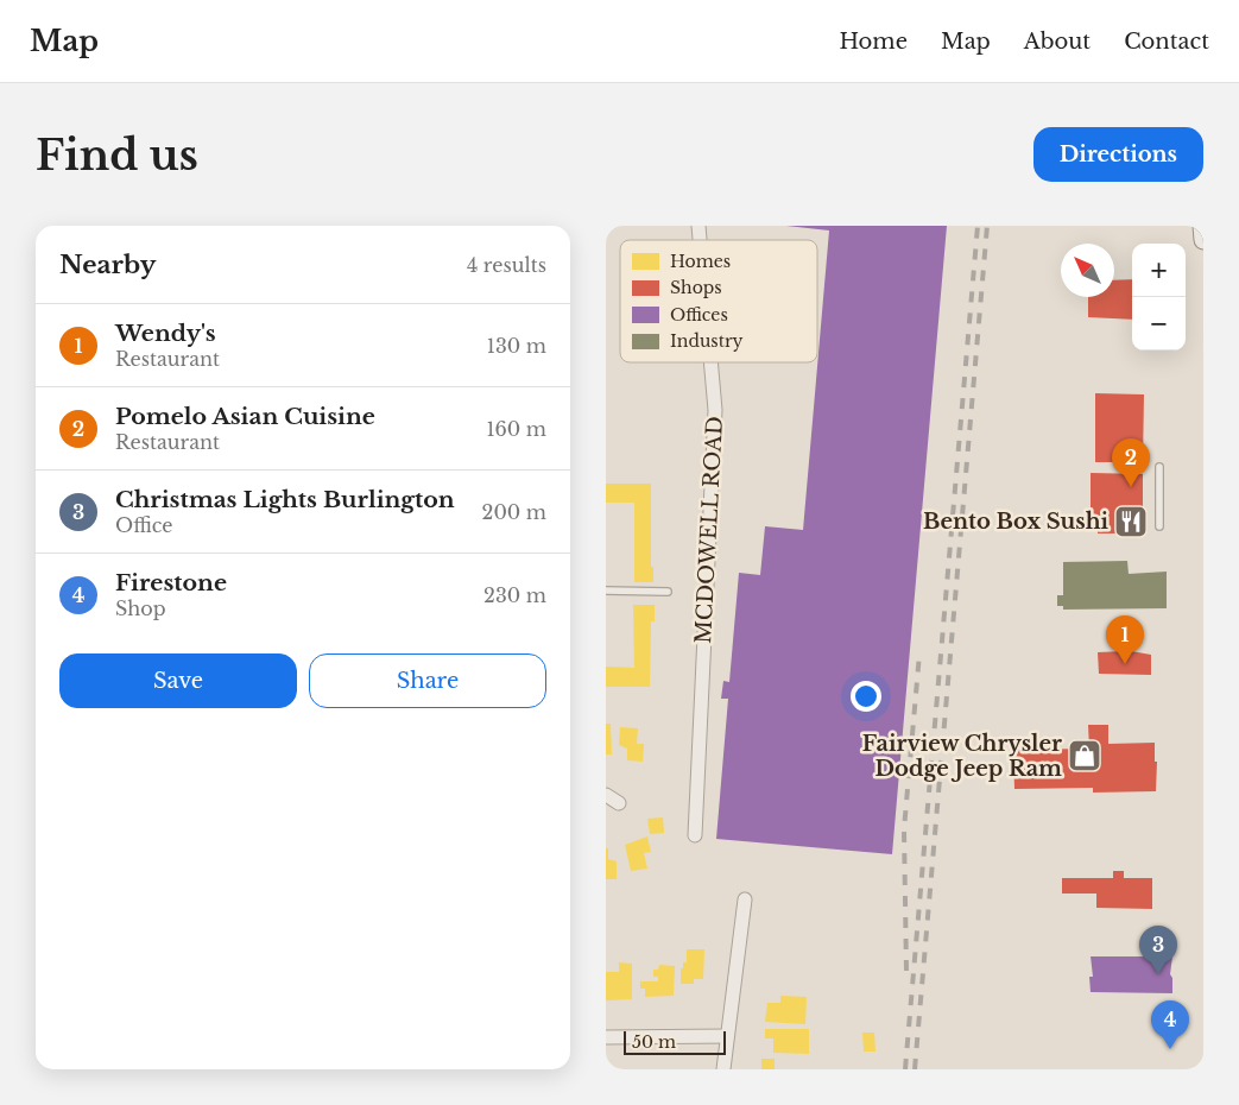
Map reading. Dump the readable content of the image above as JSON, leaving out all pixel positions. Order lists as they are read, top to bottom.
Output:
{
  "streets": {
    "street": ["MCDOWELL ROAD"]
  },
  "places": {
    "restaurant": ["Bento Box Sushi"],
    "shop": ["Fairview Chrysler Dodge Jeep Ram"]
  },
  "legend": [
    "Homes",
    "Shops",
    "Offices",
    "Industry"
  ],
  "scale_bar": "50 m",
  "north": "top left",
  "page": {
    "header": "Map",
    "nav": [
      "Home",
      "Map",
      "About",
      "Contact"
    ],
    "buttons": [
      "Directions",
      ["Save", "Share"]
    ],
    "title": "Find us",
    "heading": ["Nearby", "4 results"],
    "map_buttons": ["+", "−"],
    "list": [
      {
        "mark": "1",
        "name": "Wendy's",
        "note": "Restaurant",
        "value": "130 m"
      },
      {
        "mark": "2",
        "name": "Pomelo Asian Cuisine",
        "note": "Restaurant",
        "value": "160 m"
      },
      {
        "mark": "3",
        "name": "Christmas Lights Burlington",
        "note": "Office",
        "value": "200 m"
      },
      {
        "mark": "4",
        "name": "Firestone",
        "note": "Shop",
        "value": "230 m"
      }
    ],
    "pins": [
      "2",
      "1",
      "3",
      "4"
    ],
    "scale": "50 m"
  }
}
